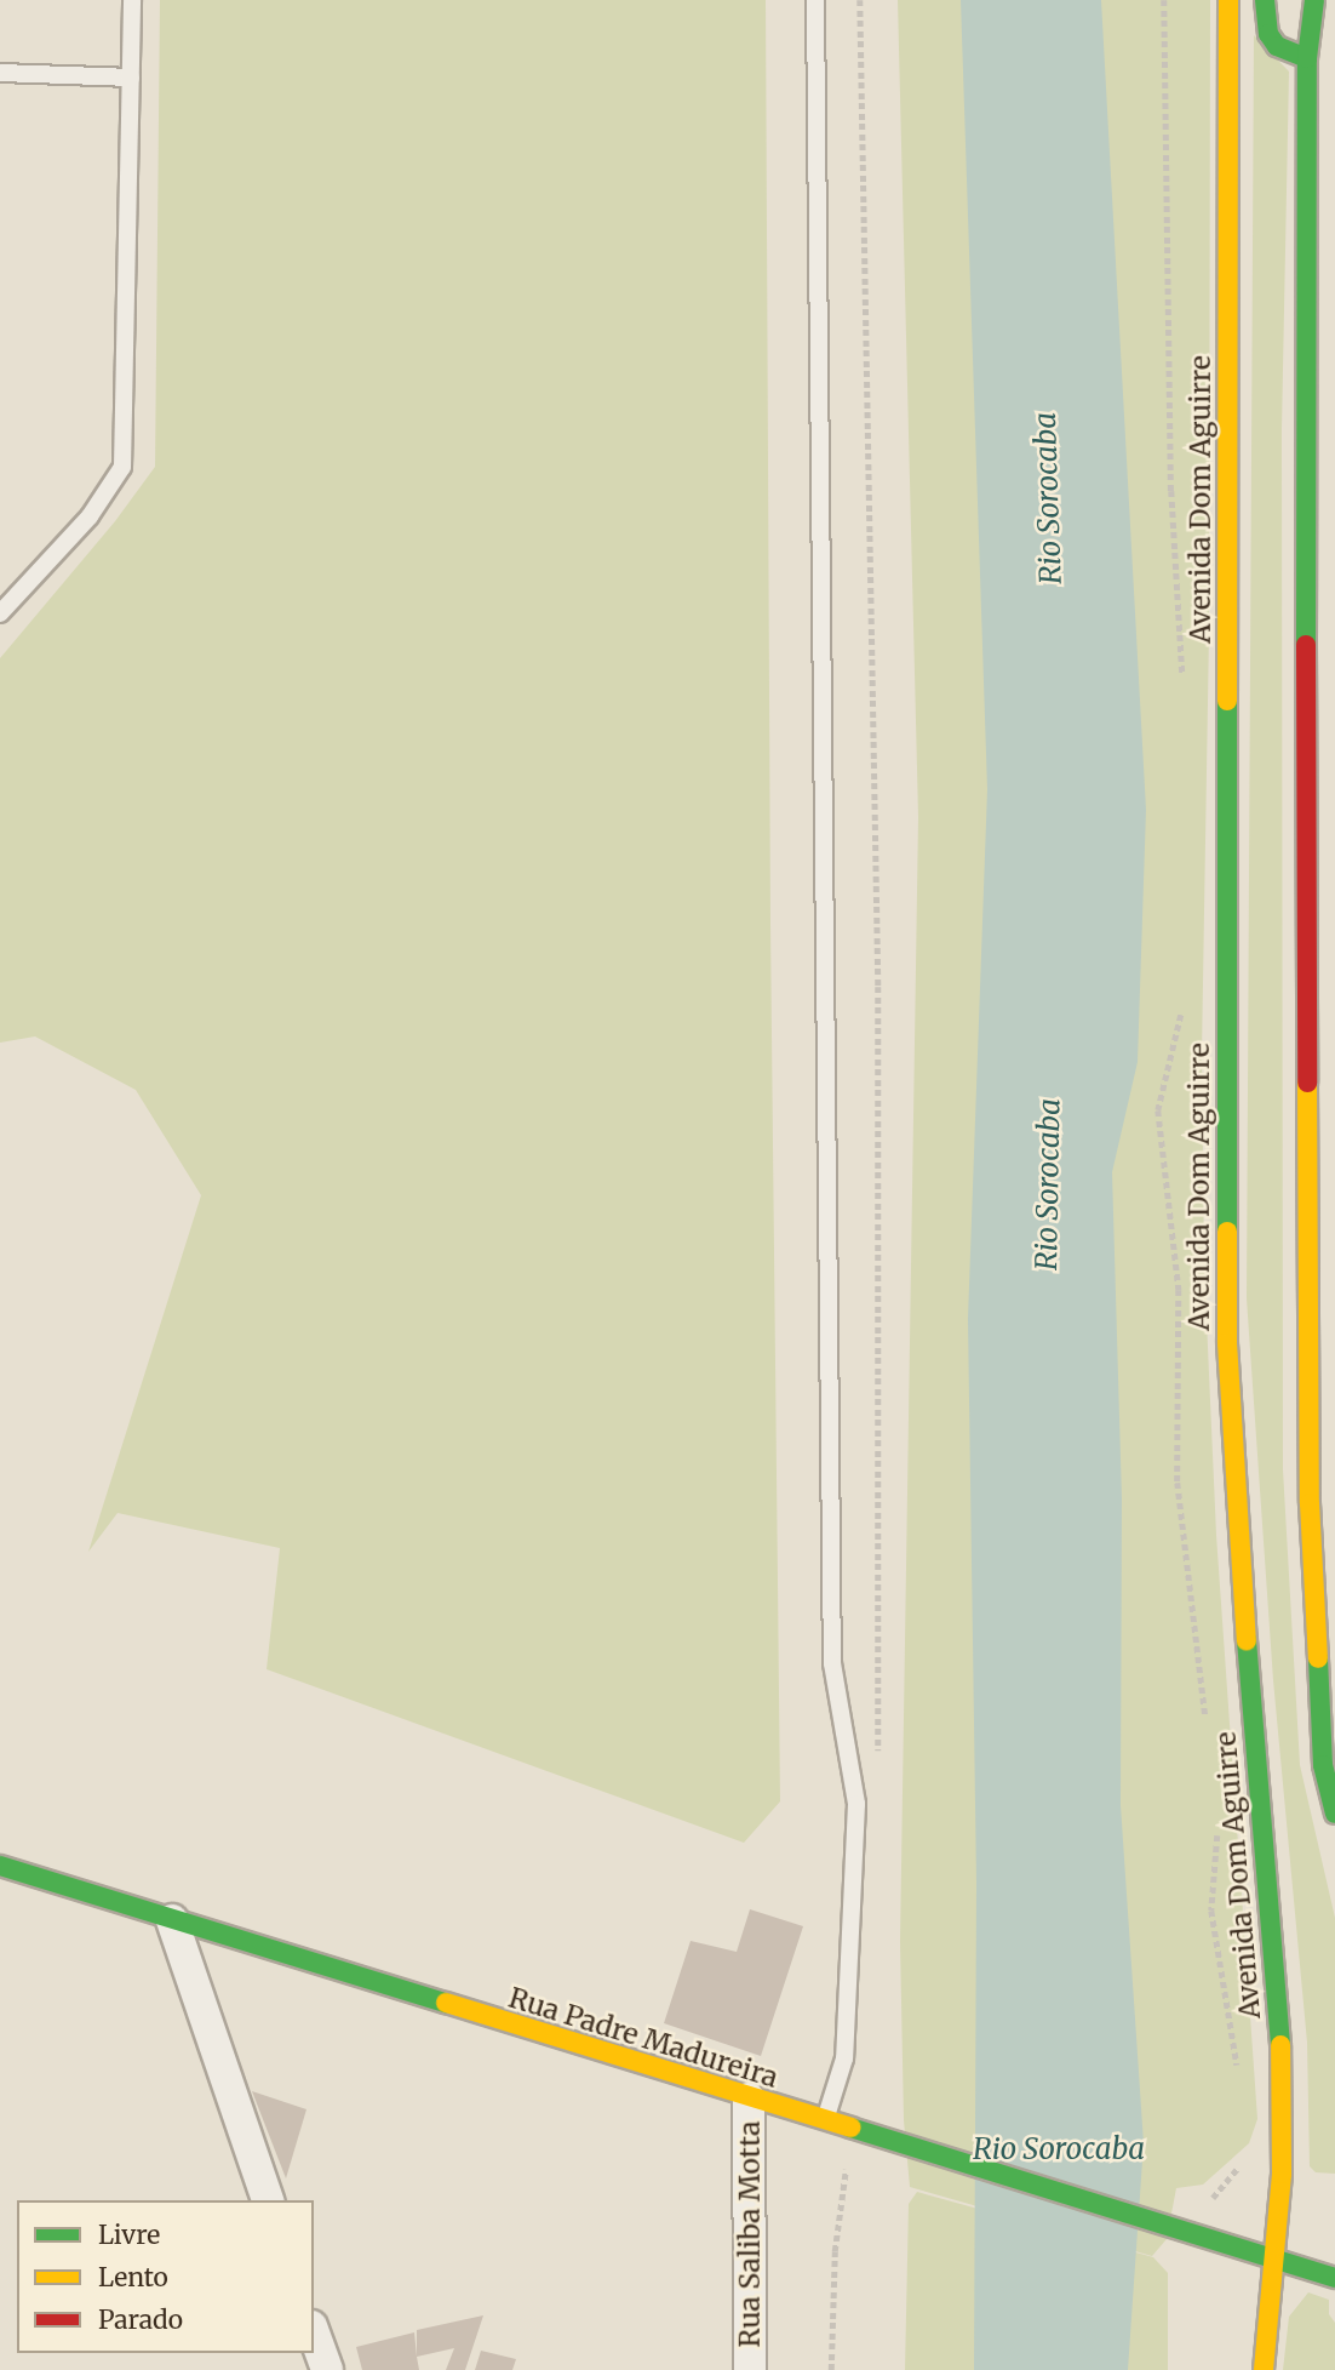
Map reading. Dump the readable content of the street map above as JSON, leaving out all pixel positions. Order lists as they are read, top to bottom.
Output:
{
  "streets": {
    "main road": ["Avenida Dom Aguirre", "Rua Padre Madureira"],
    "street": ["Rua Saliba Motta"]
  },
  "crossings": [
    ["Avenida Dom Aguirre", "Rua Padre Madureira"],
    ["Rua Padre Madureira", "Rua Saliba Motta"]
  ],
  "water": ["Rio Sorocaba"],
  "legend": ["Livre", "Lento", "Parado"]
}
